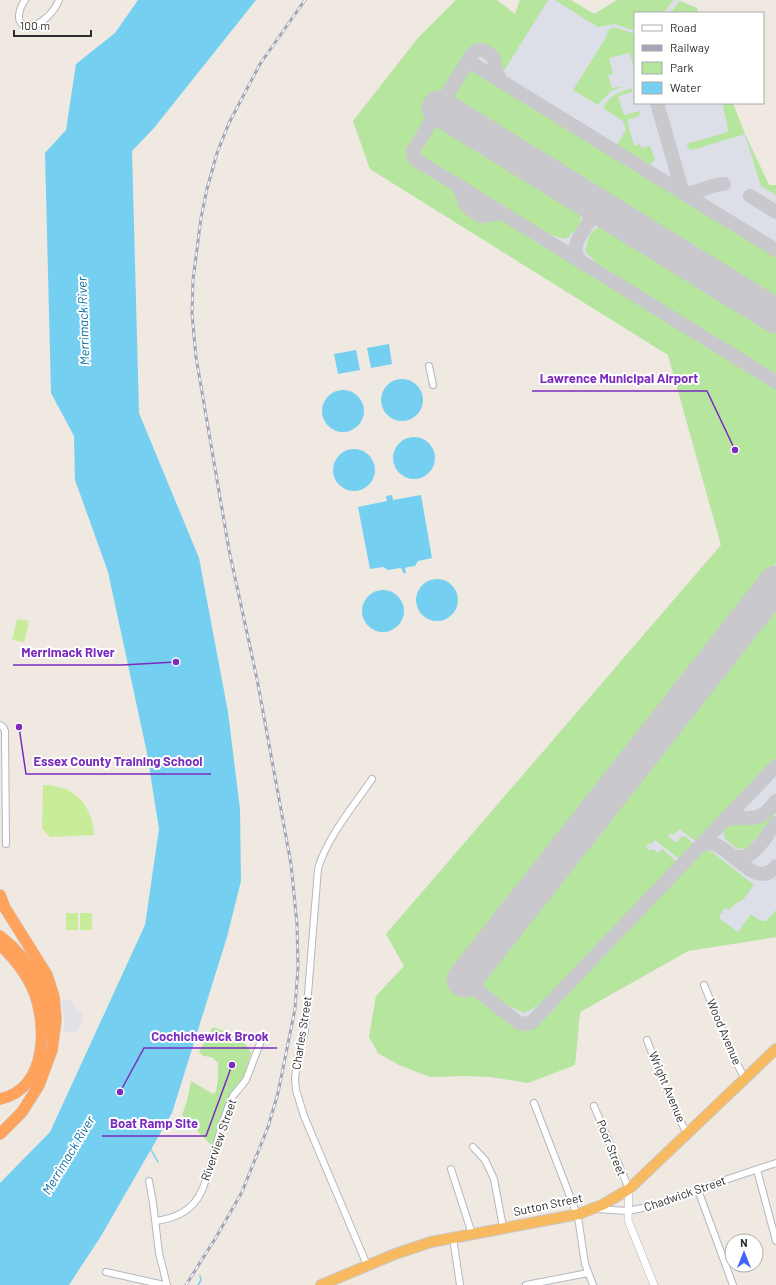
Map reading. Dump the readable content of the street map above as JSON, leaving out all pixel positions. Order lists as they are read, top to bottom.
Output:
{
  "streets": {
    "highway": ["Sutton Street"],
    "street": [
      "Wood Avenue",
      "Charles Street",
      "Wright Avenue",
      "Riverview Street",
      "Poor Street",
      "Chadwick Street"
    ]
  },
  "crossings": [
    ["Wood Avenue", "Sutton Street"],
    ["Charles Street", "Sutton Street"],
    ["Wright Avenue", "Sutton Street"],
    ["Poor Street", "Sutton Street"],
    ["Chadwick Street", "Sutton Street"]
  ],
  "water": ["Merrimack River"],
  "places": [
    "Lawrence Municipal Airport",
    "Merrimack River",
    "Essex County Training School",
    "Boat Ramp Site",
    "Cochichewick Brook"
  ],
  "legend": [
    "Road",
    "Railway",
    "Park",
    "Water"
  ],
  "scale_bar": "100 m",
  "north": "top"
}
